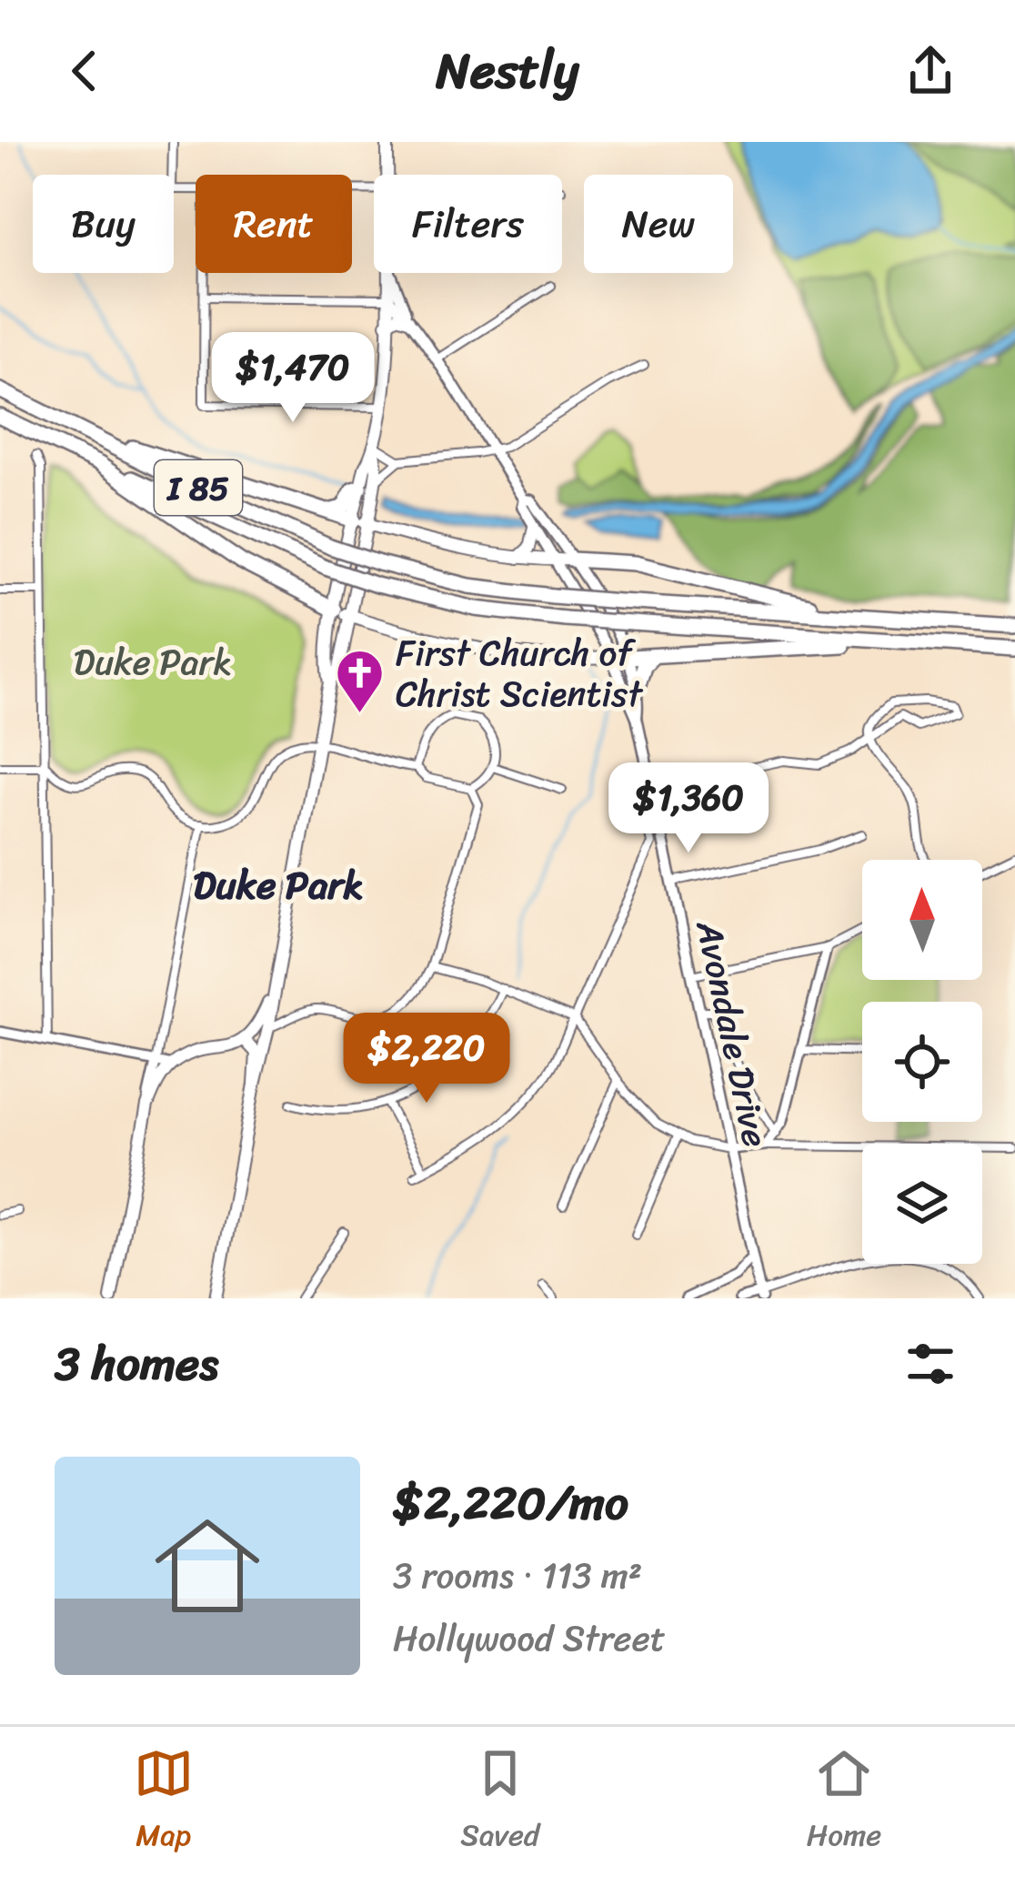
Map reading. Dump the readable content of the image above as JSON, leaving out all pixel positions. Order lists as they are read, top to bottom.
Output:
{
  "streets": {
    "highway": ["I 85"],
    "main road": ["Avondale Drive"]
  },
  "districts": ["Duke Park"],
  "parks": ["Duke Park"],
  "places": {
    "church": ["First Church of Christ Scientist"]
  },
  "north": "top",
  "page": {
    "header": "Nestly",
    "chip": [
      "Buy",
      "Rent",
      "Filters",
      "New"
    ],
    "price": ["$1,470", "$1,360", "$2,220"],
    "heading": "3 homes",
    "list": [
      {
        "name": "$2,220/mo",
        "note": "3 rooms · 113 m² · Hollywood Street"
      }
    ],
    "tabs": ["Map", "Saved", "Home"]
  }
}
